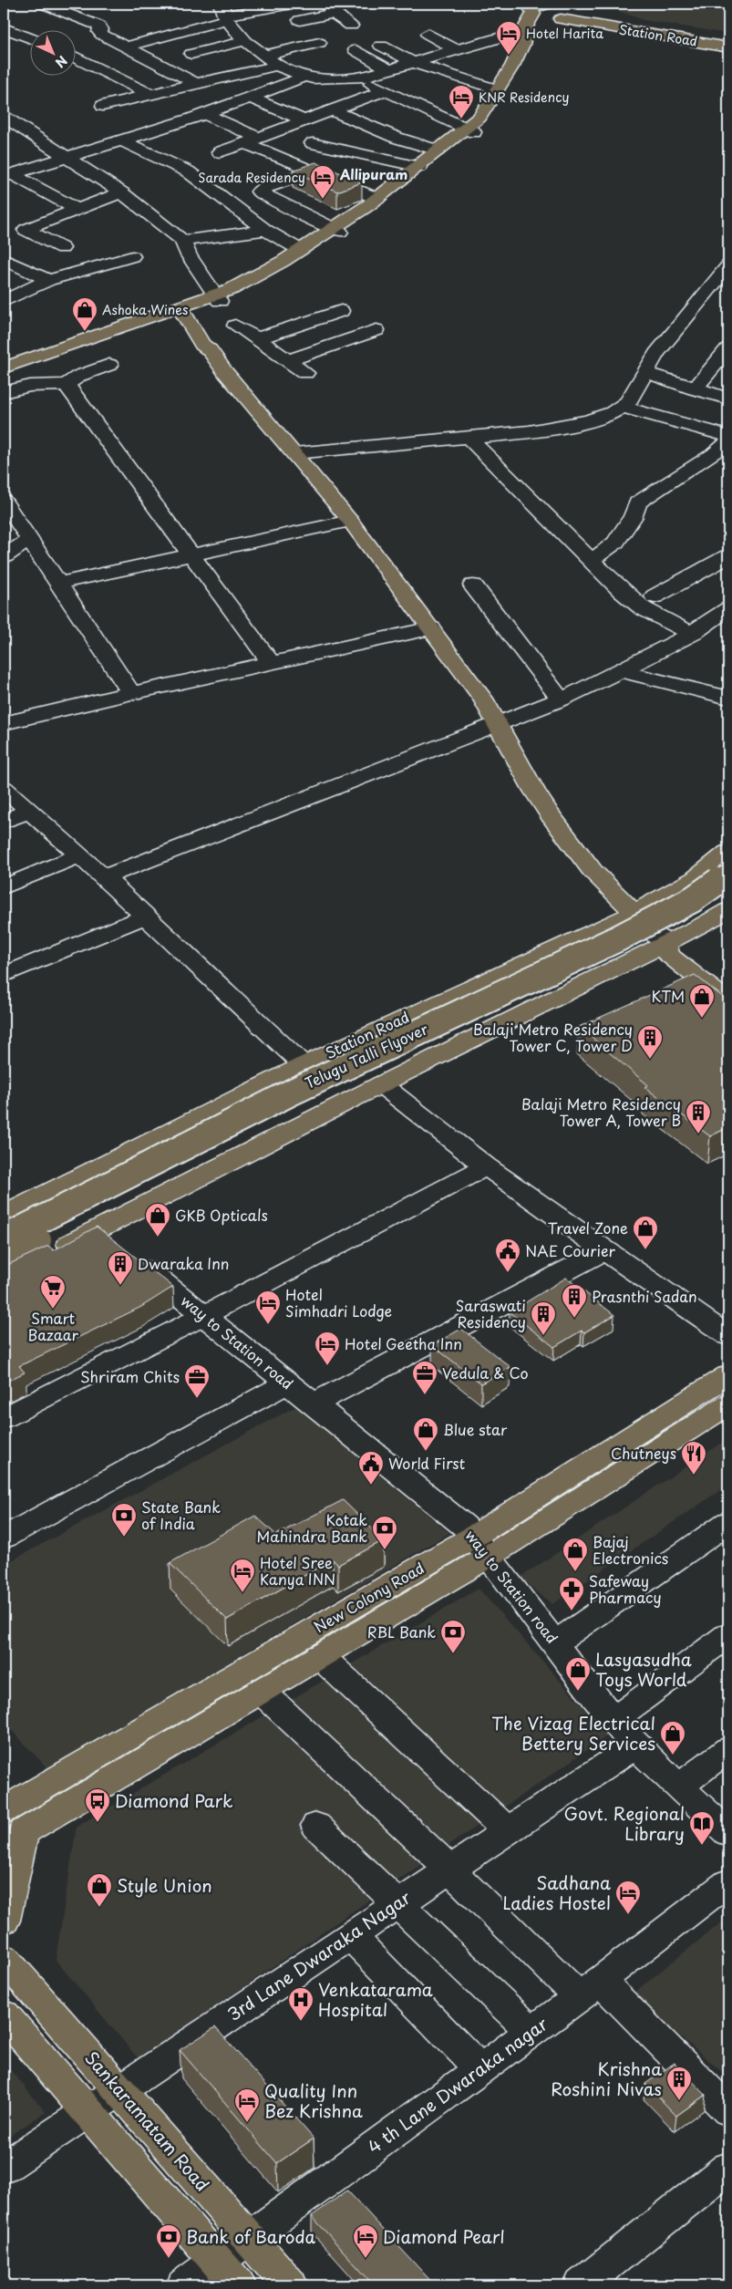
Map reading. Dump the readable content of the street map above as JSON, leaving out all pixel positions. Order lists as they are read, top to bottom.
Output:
{
  "streets": {
    "main road": [
      "Station Road",
      "Telugu Talli Flyover",
      "New Colony Road",
      "Sankaramatam Road"
    ],
    "street": ["way to Station road", "3rd Lane Dwaraka Nagar", "4 th Lane Dwaraka nagar"]
  },
  "crossings": [
    ["way to Station road", "New Colony Road"],
    ["way to Station road", "3rd Lane Dwaraka Nagar"],
    ["3rd Lane Dwaraka Nagar", "Sankaramatam Road"],
    ["4 th Lane Dwaraka nagar", "Sankaramatam Road"]
  ],
  "districts": ["Allipuram"],
  "places": {
    "hotel": [
      "Hotel Harita",
      "KNR Residency",
      "Sarada Residency",
      "Hotel Simhadri Lodge",
      "Hotel Geetha Inn",
      "Hotel Sree Kanya INN",
      "Sadhana Ladies Hostel",
      "Quality Inn Bez Krishna",
      "Diamond Pearl"
    ],
    "shop": [
      "Ashoka Wines",
      "KTM",
      "GKB Opticals",
      "Travel Zone",
      "Blue star",
      "Bajaj Electronics",
      "Lasyasudha Toys World",
      "The Vizag Electrical Bettery Services",
      "Style Union"
    ],
    "building": [
      "Balaji Metro Residency Tower C, Tower D",
      "Balaji Metro Residency Tower A, Tower B",
      "Dwaraka Inn",
      "Prasnthi Sadan",
      "Saraswati Residency",
      "Krishna Roshini Nivas"
    ],
    "public building": ["NAE Courier", "World First"],
    "supermarket": ["Smart Bazaar"],
    "office": ["Vedula & Co", "Shriram Chits"],
    "restaurant": ["Chutneys"],
    "bank": [
      "State Bank of India",
      "Kotak Mahindra Bank",
      "RBL Bank",
      "Bank of Baroda"
    ],
    "pharmacy": ["Safeway Pharmacy"],
    "bus stop": ["Diamond Park"],
    "library": ["Govt. Regional Library"],
    "hospital": ["Venkatarama Hospital"]
  },
  "north": "bottom right"
}
